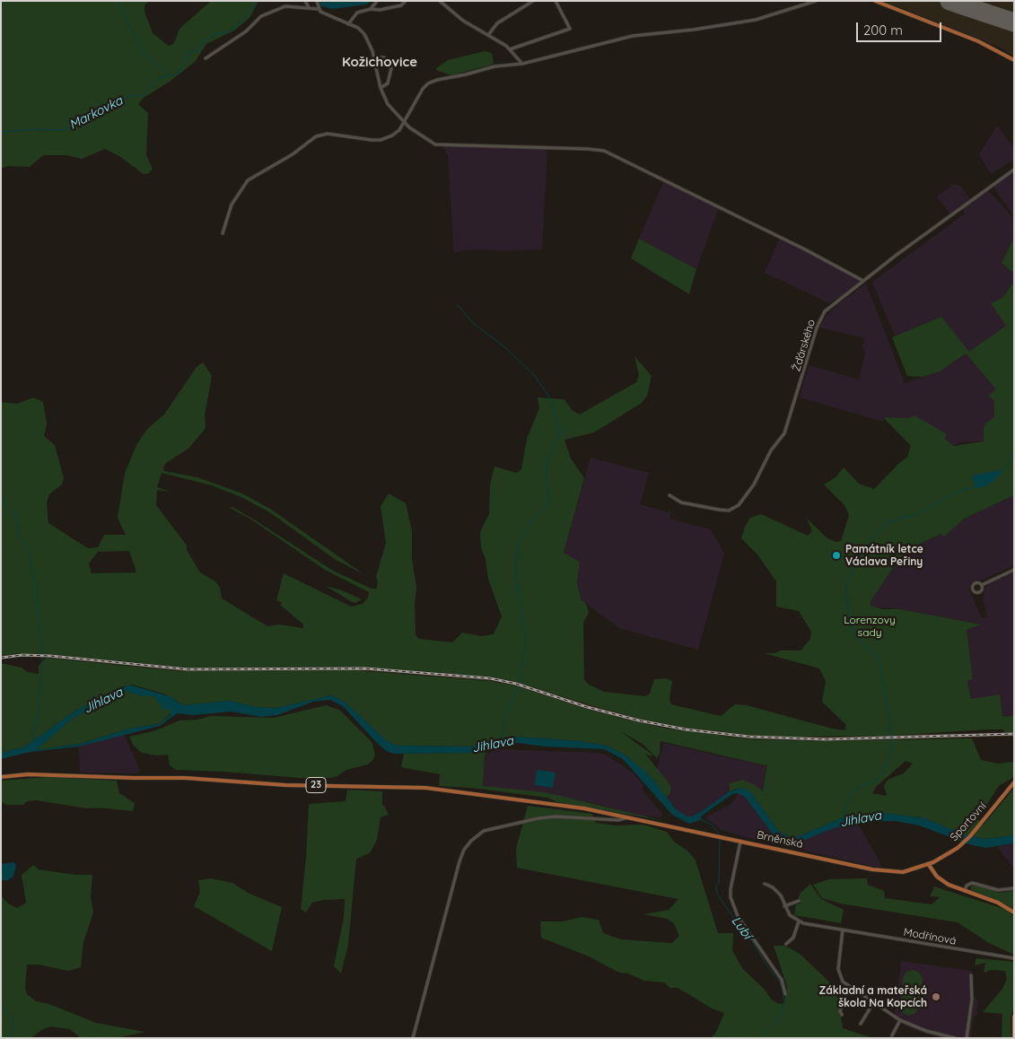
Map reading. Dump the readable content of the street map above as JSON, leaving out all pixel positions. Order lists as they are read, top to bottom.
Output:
{
  "streets": {
    "main road": ["23", "Sportovní", "Brněnská"],
    "street": ["Žďárského", "Modřínová"]
  },
  "crossings": [
    ["23", "Brněnská"],
    ["Sportovní", "Brněnská"]
  ],
  "districts": ["Kožichovice"],
  "water": ["Markovka", "Jihlava", "Lubí"],
  "parks": ["Lorenzovy sady"],
  "places": ["Památník letce Václava Peřiny", "Základní a mateřská škola Na Kopcích"],
  "scale_bar": "200 m"
}
